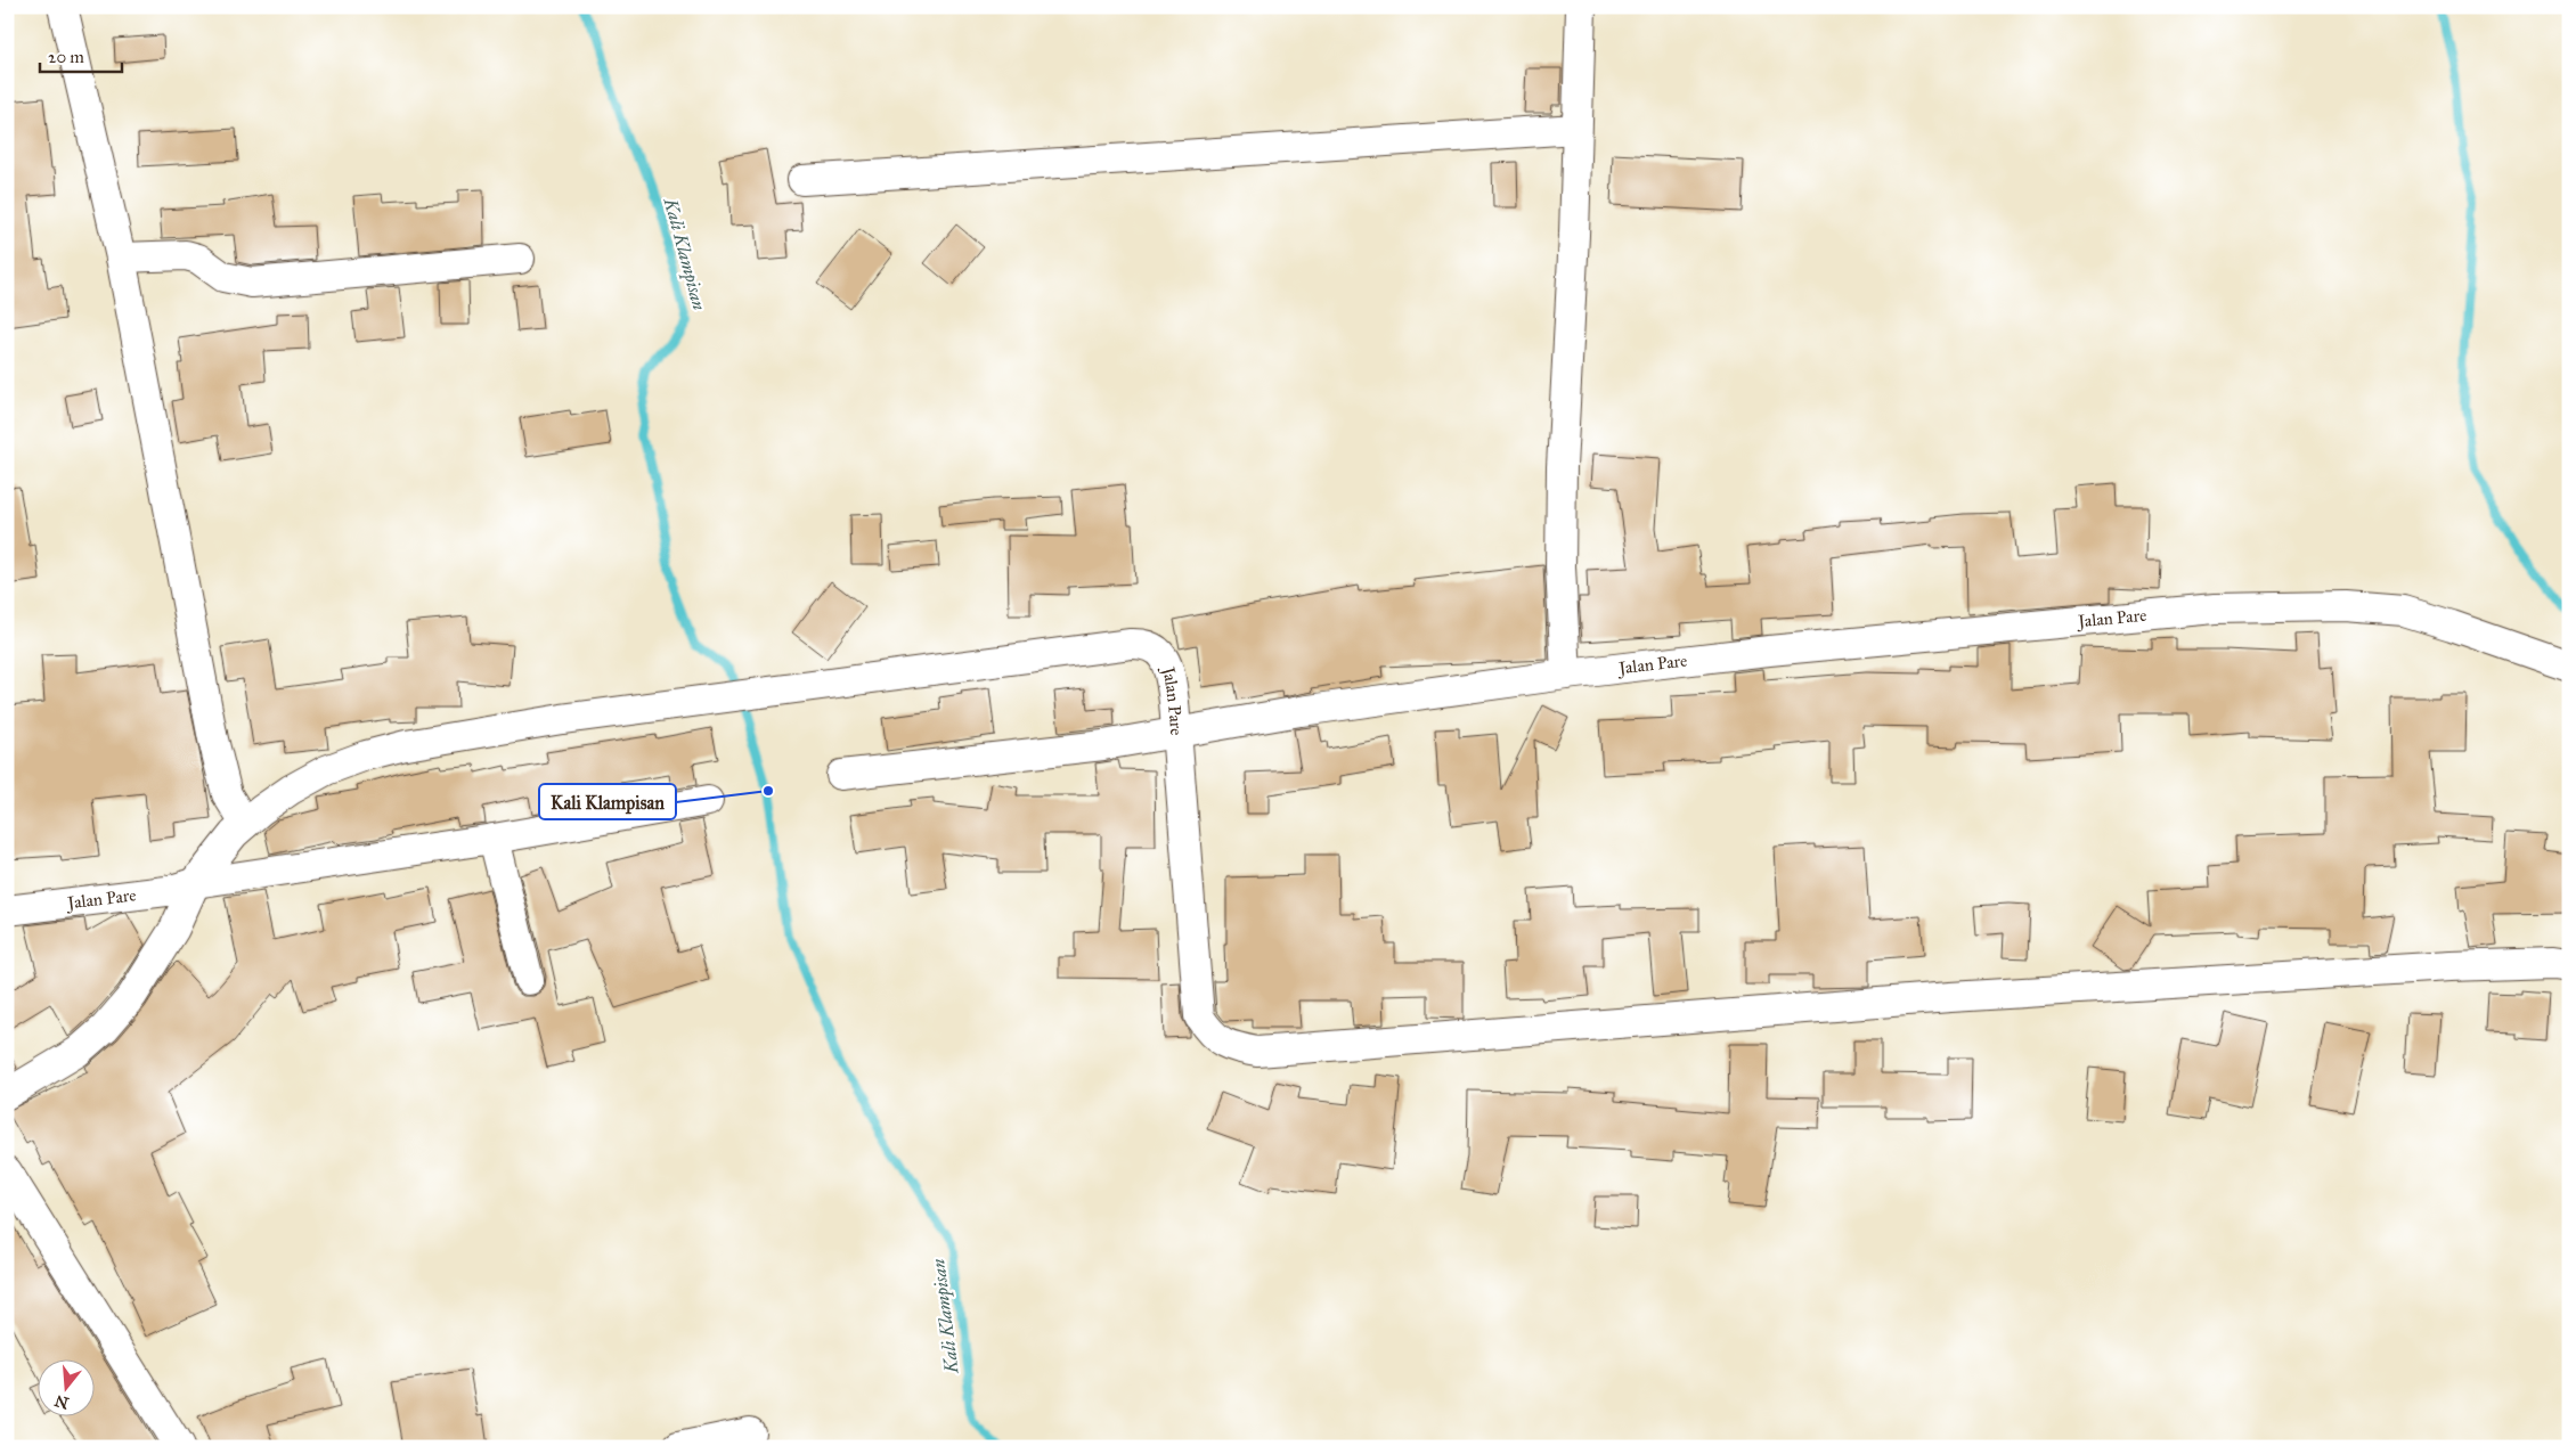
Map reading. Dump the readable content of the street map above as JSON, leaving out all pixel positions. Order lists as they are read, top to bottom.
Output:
{
  "streets": {
    "street": ["Jalan Pare"]
  },
  "water": ["Kali Klampisan"],
  "places": ["Kali Klampisan"],
  "scale_bar": "20 m",
  "north": "bottom"
}
